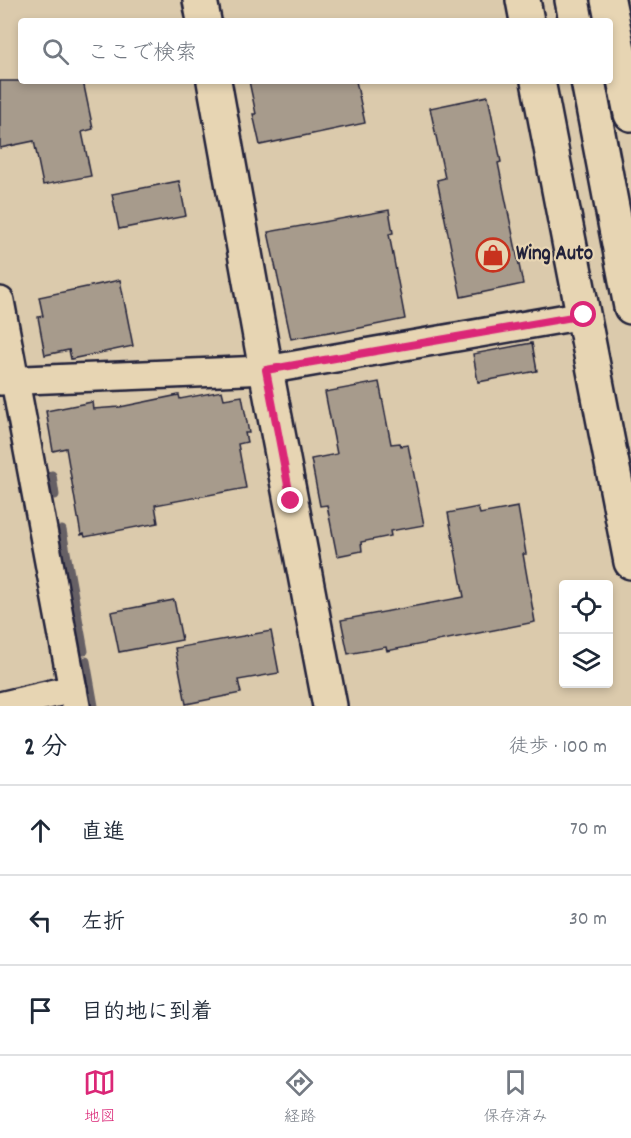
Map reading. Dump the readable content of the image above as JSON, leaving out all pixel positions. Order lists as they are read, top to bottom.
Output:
{
  "places": {
    "shop": ["Wing Auto"]
  },
  "page": {
    "search": "ここで検索",
    "heading": ["2 分", "徒歩 · 100 m"],
    "list": [
      ["直進", "70 m"],
      ["左折", "30 m"],
      "目的地に到着"
    ],
    "nav": ["地図", "経路", "保存済み"]
  }
}
